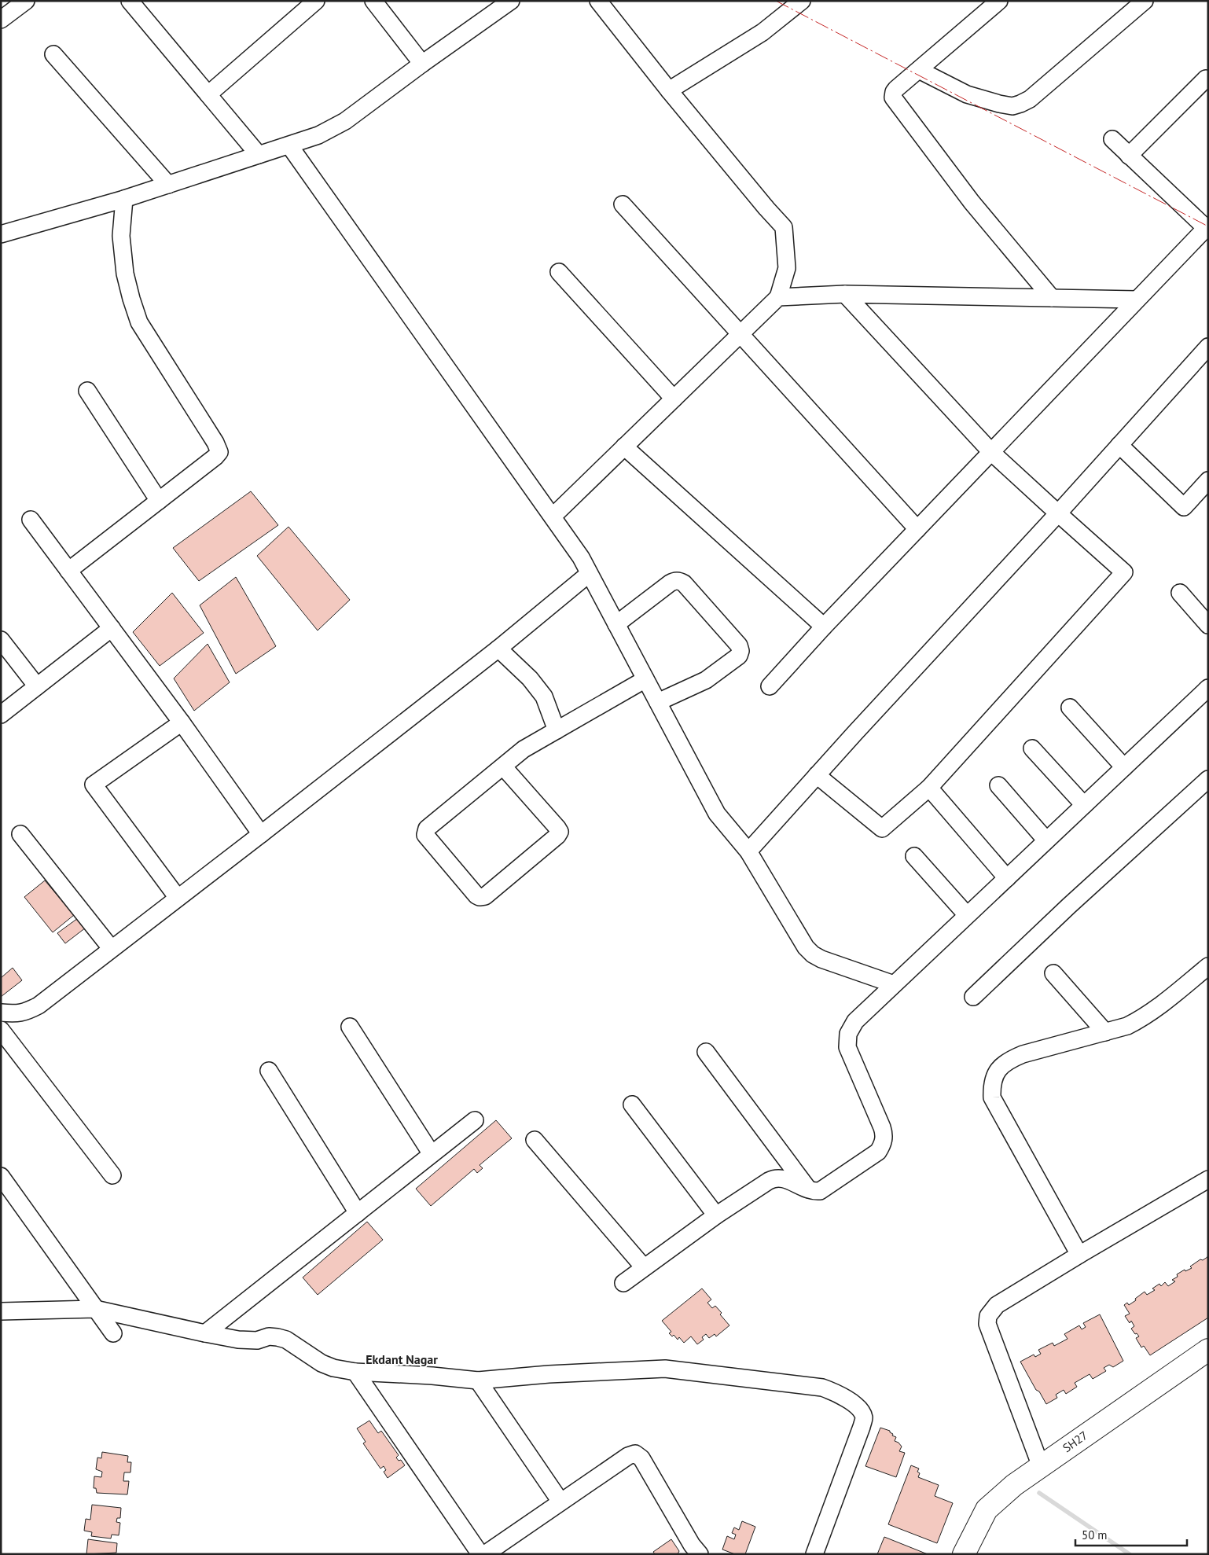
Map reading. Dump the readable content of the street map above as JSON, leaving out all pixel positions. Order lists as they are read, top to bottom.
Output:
{
  "streets": {
    "main road": ["SH27"]
  },
  "districts": ["Ekdant Nagar"],
  "scale_bar": "50 m"
}
